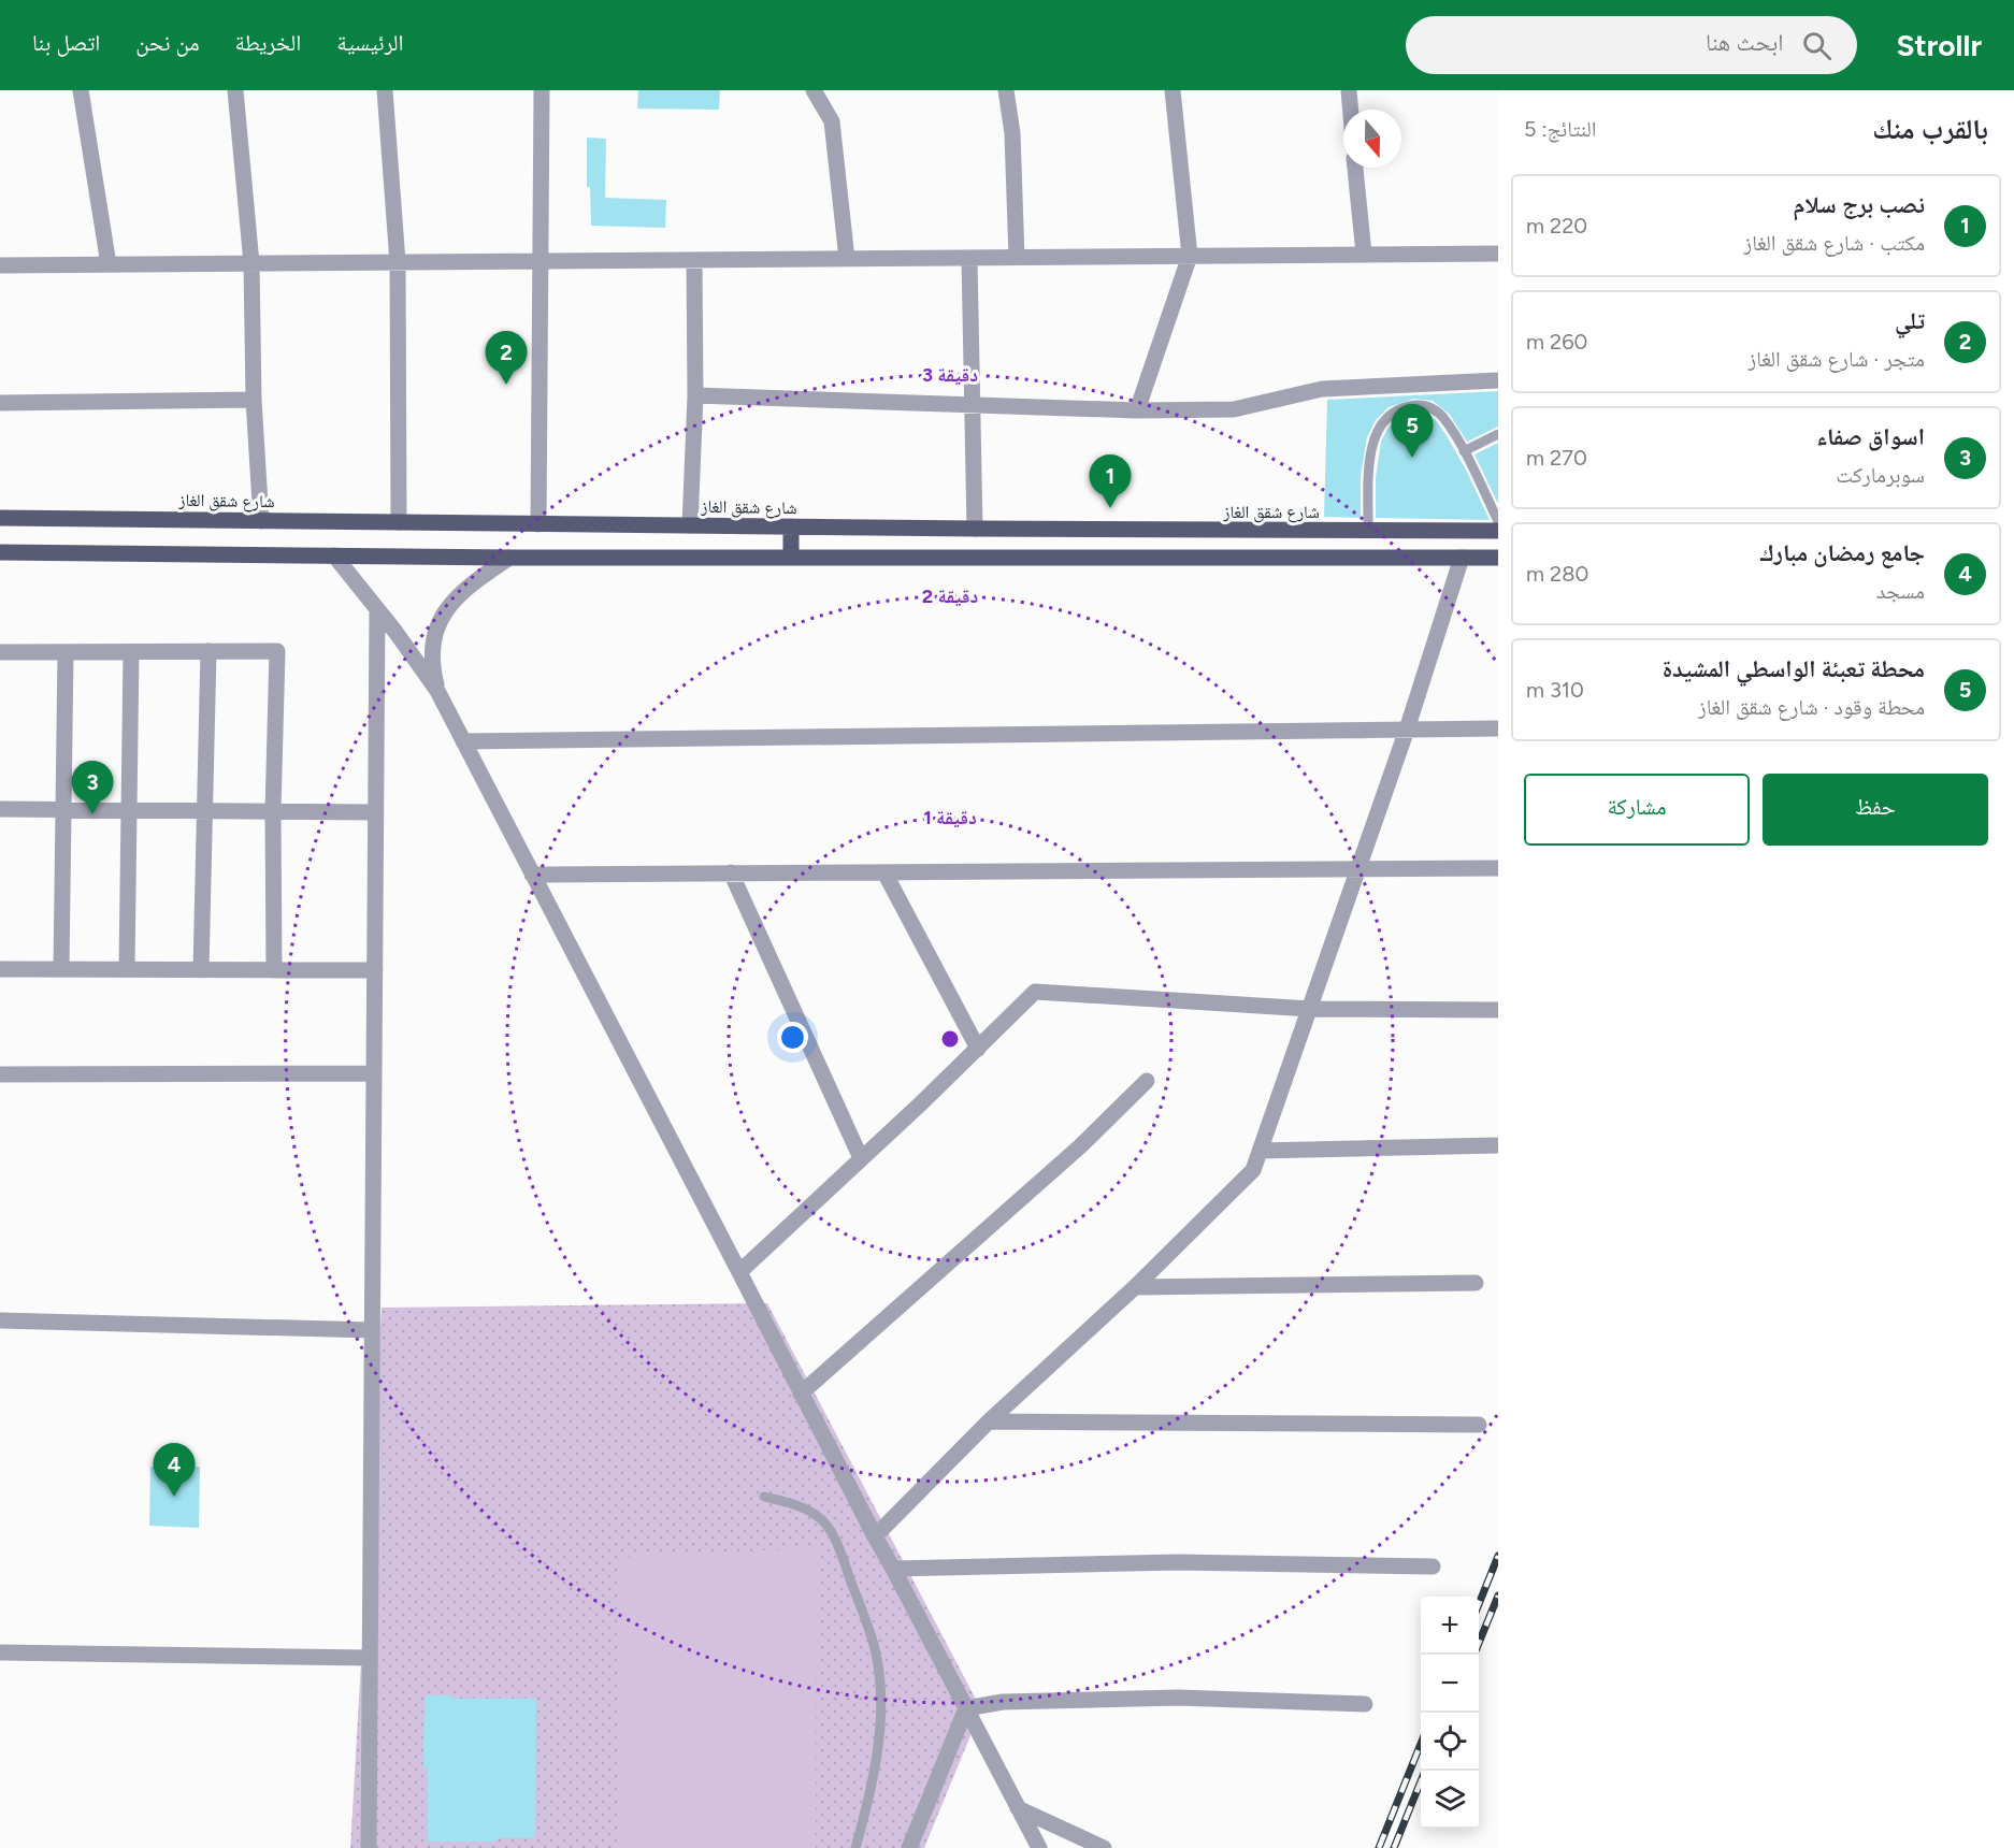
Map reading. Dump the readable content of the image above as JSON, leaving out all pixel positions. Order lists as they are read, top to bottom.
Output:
{
  "streets": {
    "main road": ["شارع شقق الغاز"]
  },
  "north": "bottom",
  "page": {
    "header": "Strollr",
    "search": "ابحث هنا",
    "nav": [
      "الرئيسية",
      "الخريطة",
      "من نحن",
      "اتصل بنا"
    ],
    "heading": ["بالقرب منك", "النتائج: 5"],
    "list": [
      {
        "mark": "1",
        "name": "نصب برج سلام",
        "note": "مكتب · شارع شقق الغاز",
        "value": "220 m"
      },
      {
        "mark": "2",
        "name": "تلي",
        "note": "متجر · شارع شقق الغاز",
        "value": "260 m"
      },
      {
        "mark": "3",
        "name": "اسواق صفاء",
        "note": "سوبرماركت",
        "value": "270 m"
      },
      {
        "mark": "4",
        "name": "جامع رمضان مبارك",
        "note": "مسجد",
        "value": "280 m"
      },
      {
        "mark": "5",
        "name": "محطة تعبئة الواسطي المشيدة",
        "note": "محطة وقود · شارع شقق الغاز",
        "value": "310 m"
      }
    ],
    "pins": [
      "2",
      "5",
      "1",
      "3",
      "4"
    ],
    "buttons": ["حفظ", "مشاركة"],
    "map_buttons": ["+", "−"]
  },
  "rings": ["3 دقيقة", "2 دقيقة", "1 دقيقة"]
}
